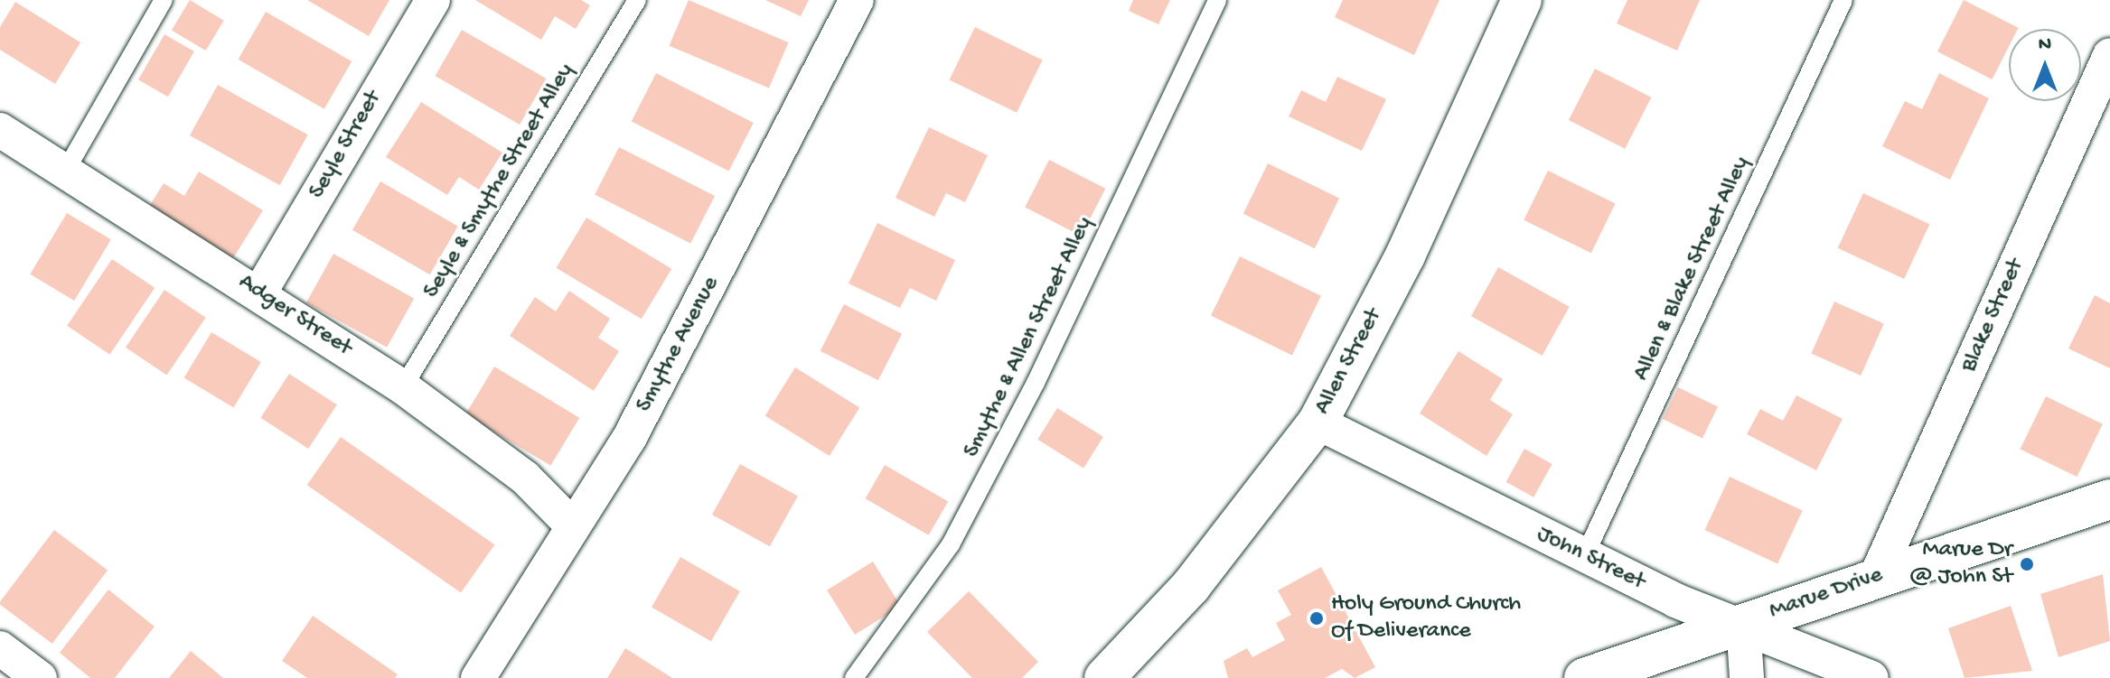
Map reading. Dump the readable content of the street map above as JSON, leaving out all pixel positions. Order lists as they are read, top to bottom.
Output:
{
  "streets": {
    "street": [
      "Seyle Street",
      "Adger Street",
      "Blake Street",
      "Smythe Avenue",
      "Allen Street",
      "John Street",
      "Marue Drive"
    ],
    "lane": ["Seyle & Smythe Street Alley", "Allen & Blake Street Alley", "Smythe & Allen Street Alley"]
  },
  "crossings": [
    ["Seyle Street", "Adger Street"],
    ["Seyle & Smythe Street Alley", "Adger Street"],
    ["Allen & Blake Street Alley", "John Street"],
    ["Adger Street", "Smythe Avenue"],
    ["Blake Street", "Marue Drive"],
    ["Allen Street", "John Street"],
    ["John Street", "Marue Drive"]
  ],
  "places": ["Marue Dr @ John St", "Holy Ground Church Of Deliverance"],
  "north": "top"
}
